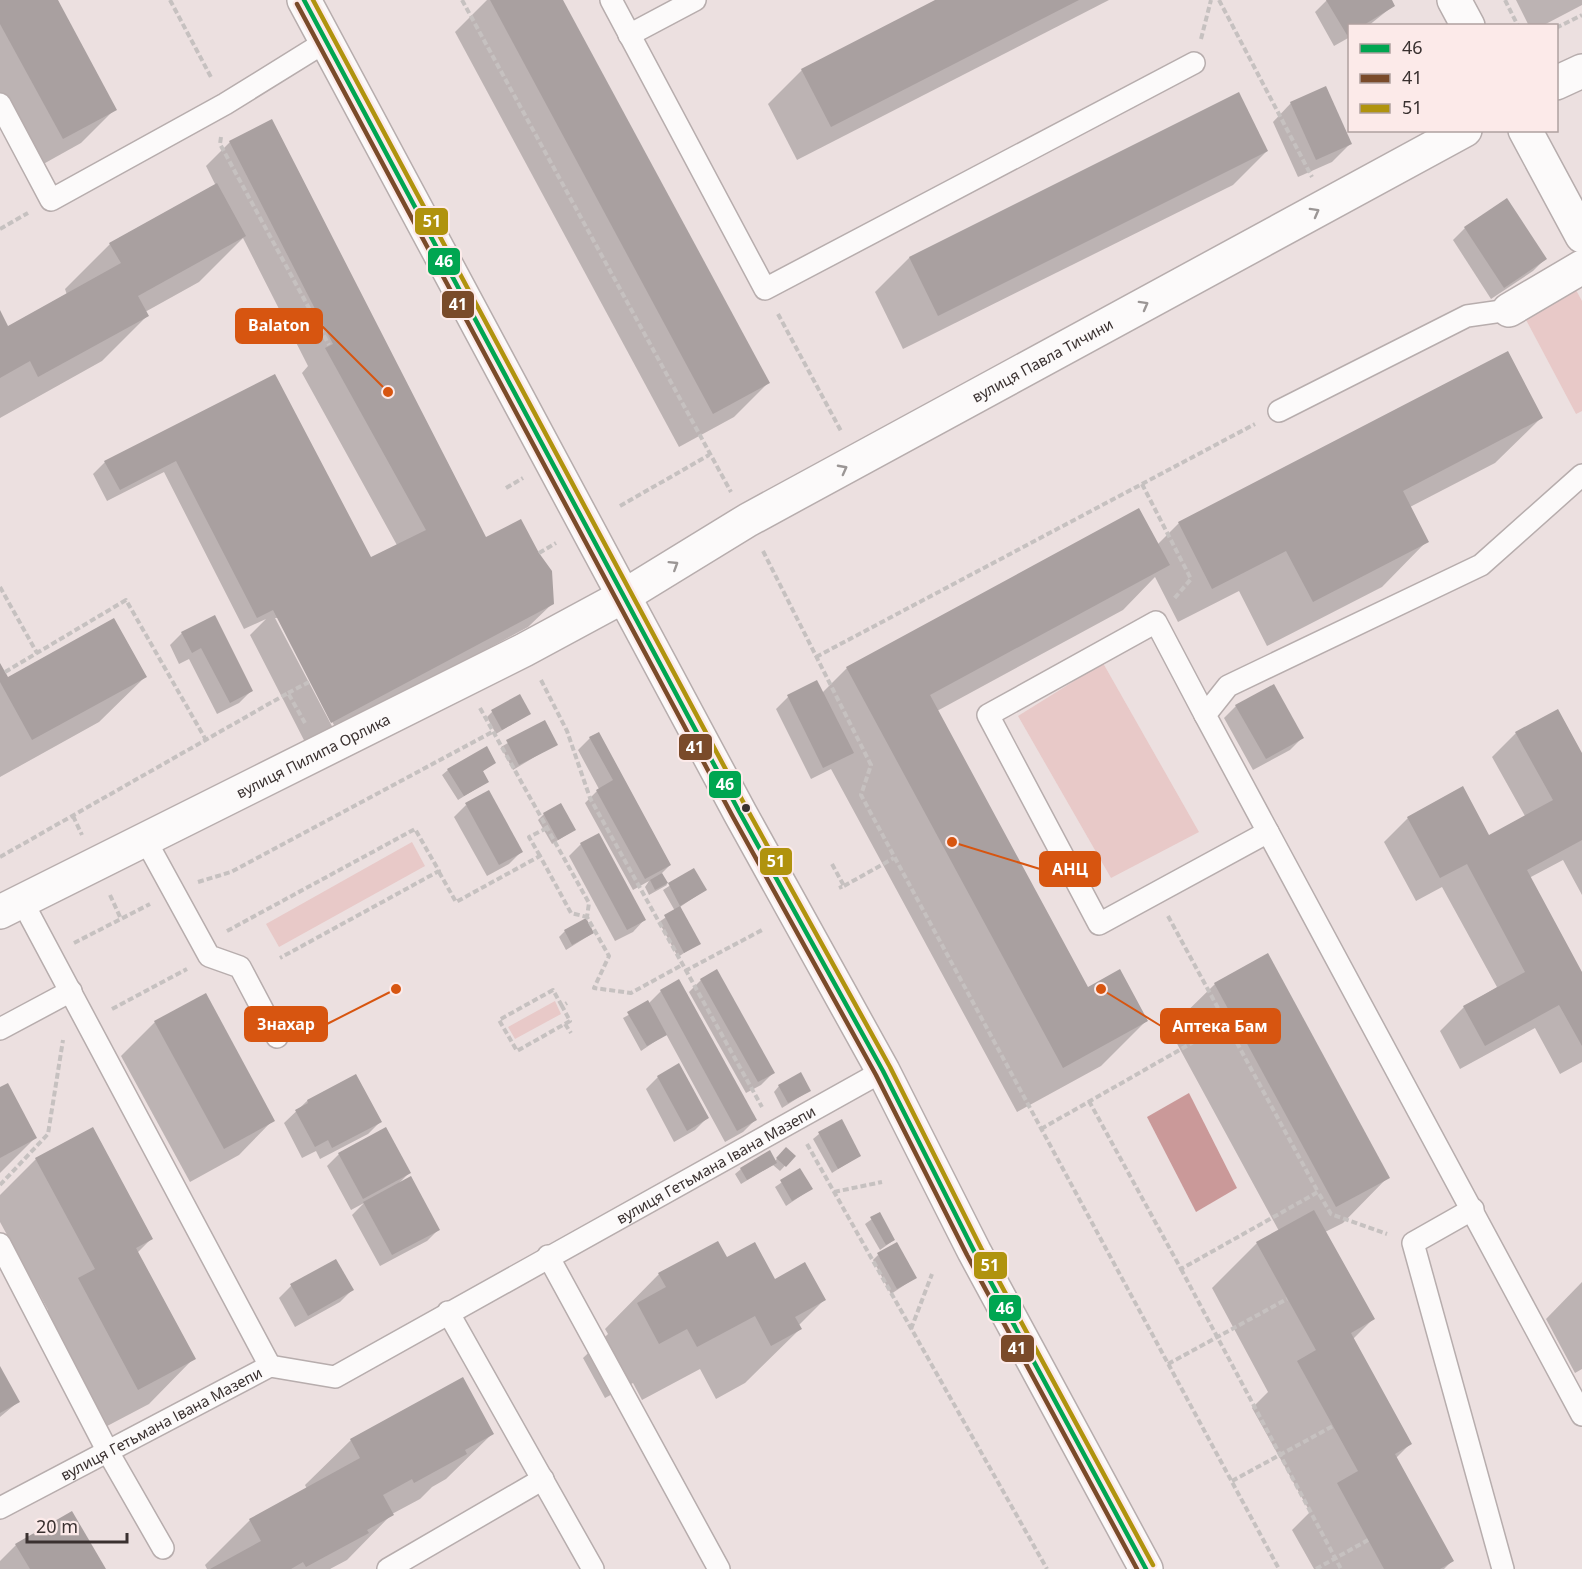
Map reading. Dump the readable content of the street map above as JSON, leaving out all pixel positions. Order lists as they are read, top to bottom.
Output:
{
  "streets": {
    "street": ["вулиця Павла Тичини", "вулиця Пилипа Орлика"],
    "lane": ["вулиця Гетьмана Івана Мазепи"]
  },
  "crossings": [
    ["вулиця Павла Тичини", "вулиця Пилипа Орлика"]
  ],
  "one_way": ["вулиця Павла Тичини"],
  "places": [
    "Balaton",
    "АНЦ",
    "Знахар",
    "Аптека Бам"
  ],
  "lines": ["transit line 46", "transit line 51", "transit line 41"],
  "legend": ["46", "41", "51"],
  "scale_bar": "20 m"
}
